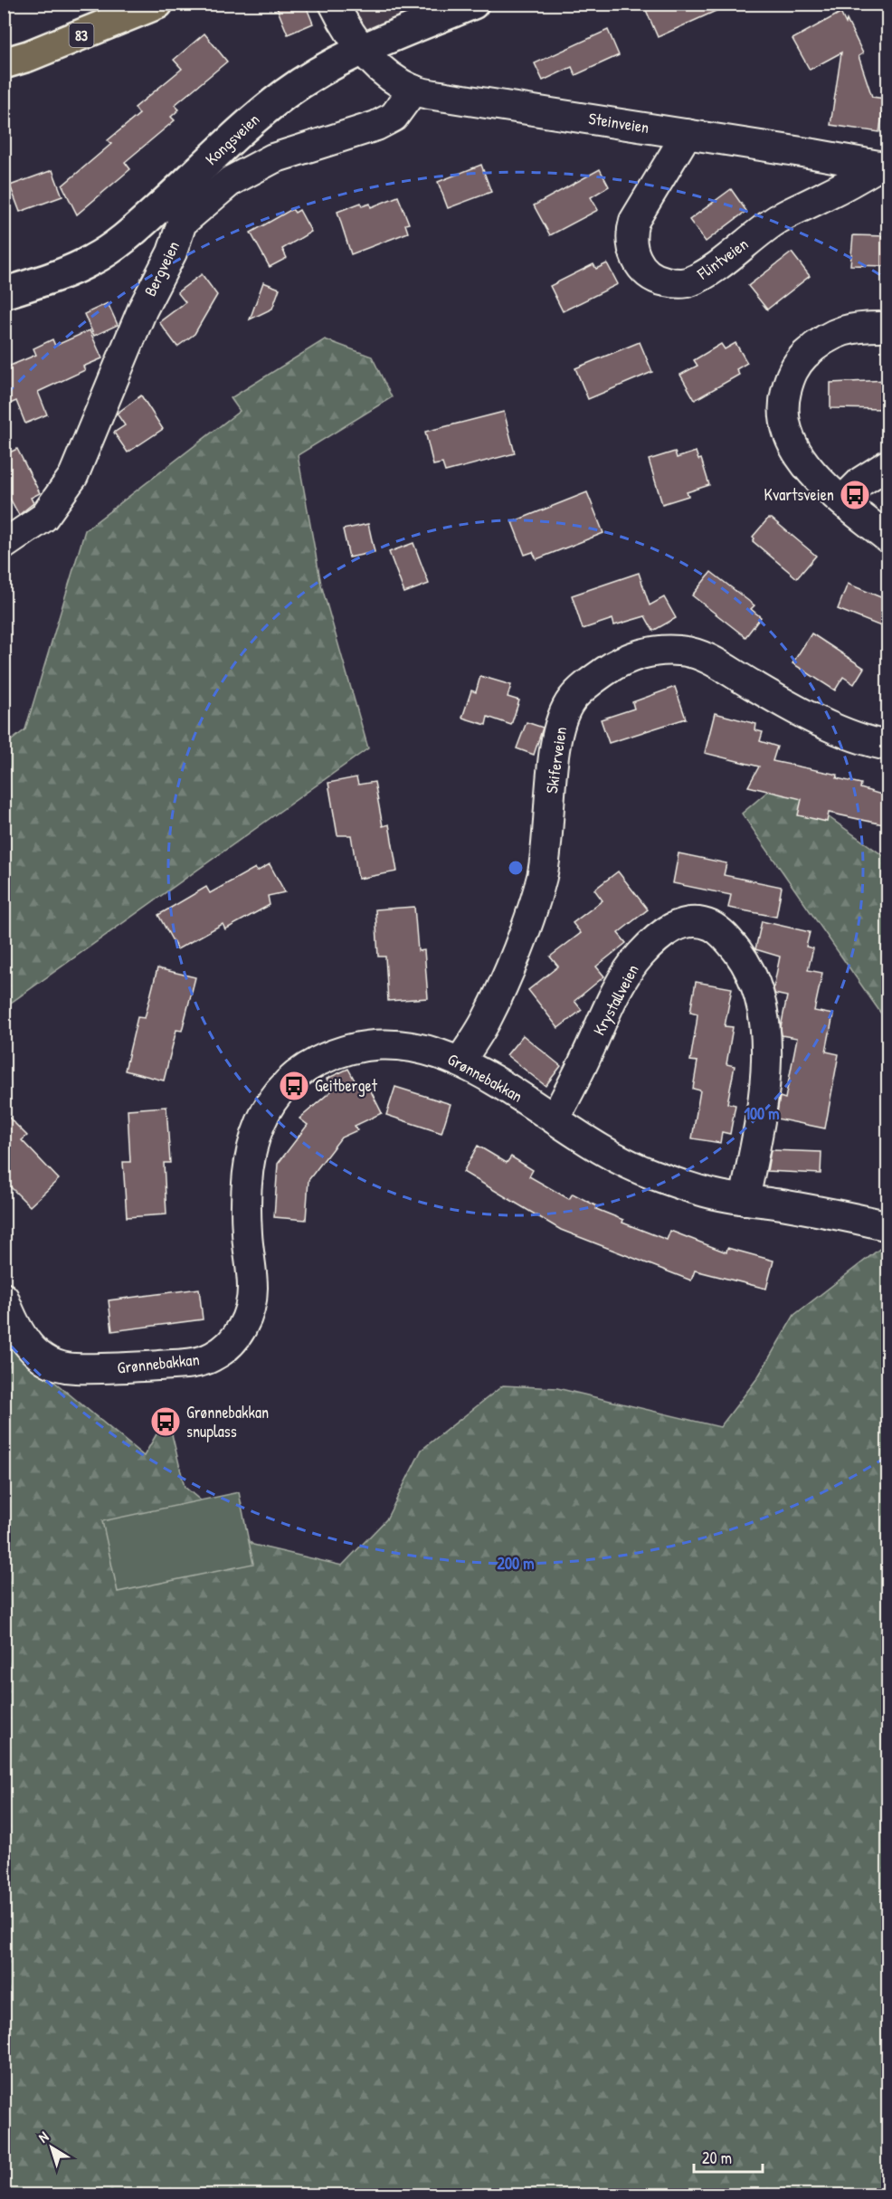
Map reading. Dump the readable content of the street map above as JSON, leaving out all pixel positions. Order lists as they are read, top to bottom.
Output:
{
  "streets": {
    "highway": ["83"],
    "main road": ["Kongsveien"],
    "street": [
      "Steinveien",
      "Flintveien",
      "Bergveien",
      "Skiferveien",
      "Krystallveien",
      "Grønnebakkan"
    ]
  },
  "crossings": [
    ["Steinveien", "Kongsveien"],
    ["Steinveien", "Flintveien"],
    ["Steinveien", "Bergveien"],
    ["Skiferveien", "Grønnebakkan"],
    ["Krystallveien", "Grønnebakkan"]
  ],
  "places": {
    "bus stop": ["Kvartsveien", "Geitberget", "Grønnebakkan snuplass"]
  },
  "scale_bar": "20 m",
  "north": "top left",
  "rings": ["100 m", "200 m"]
}
